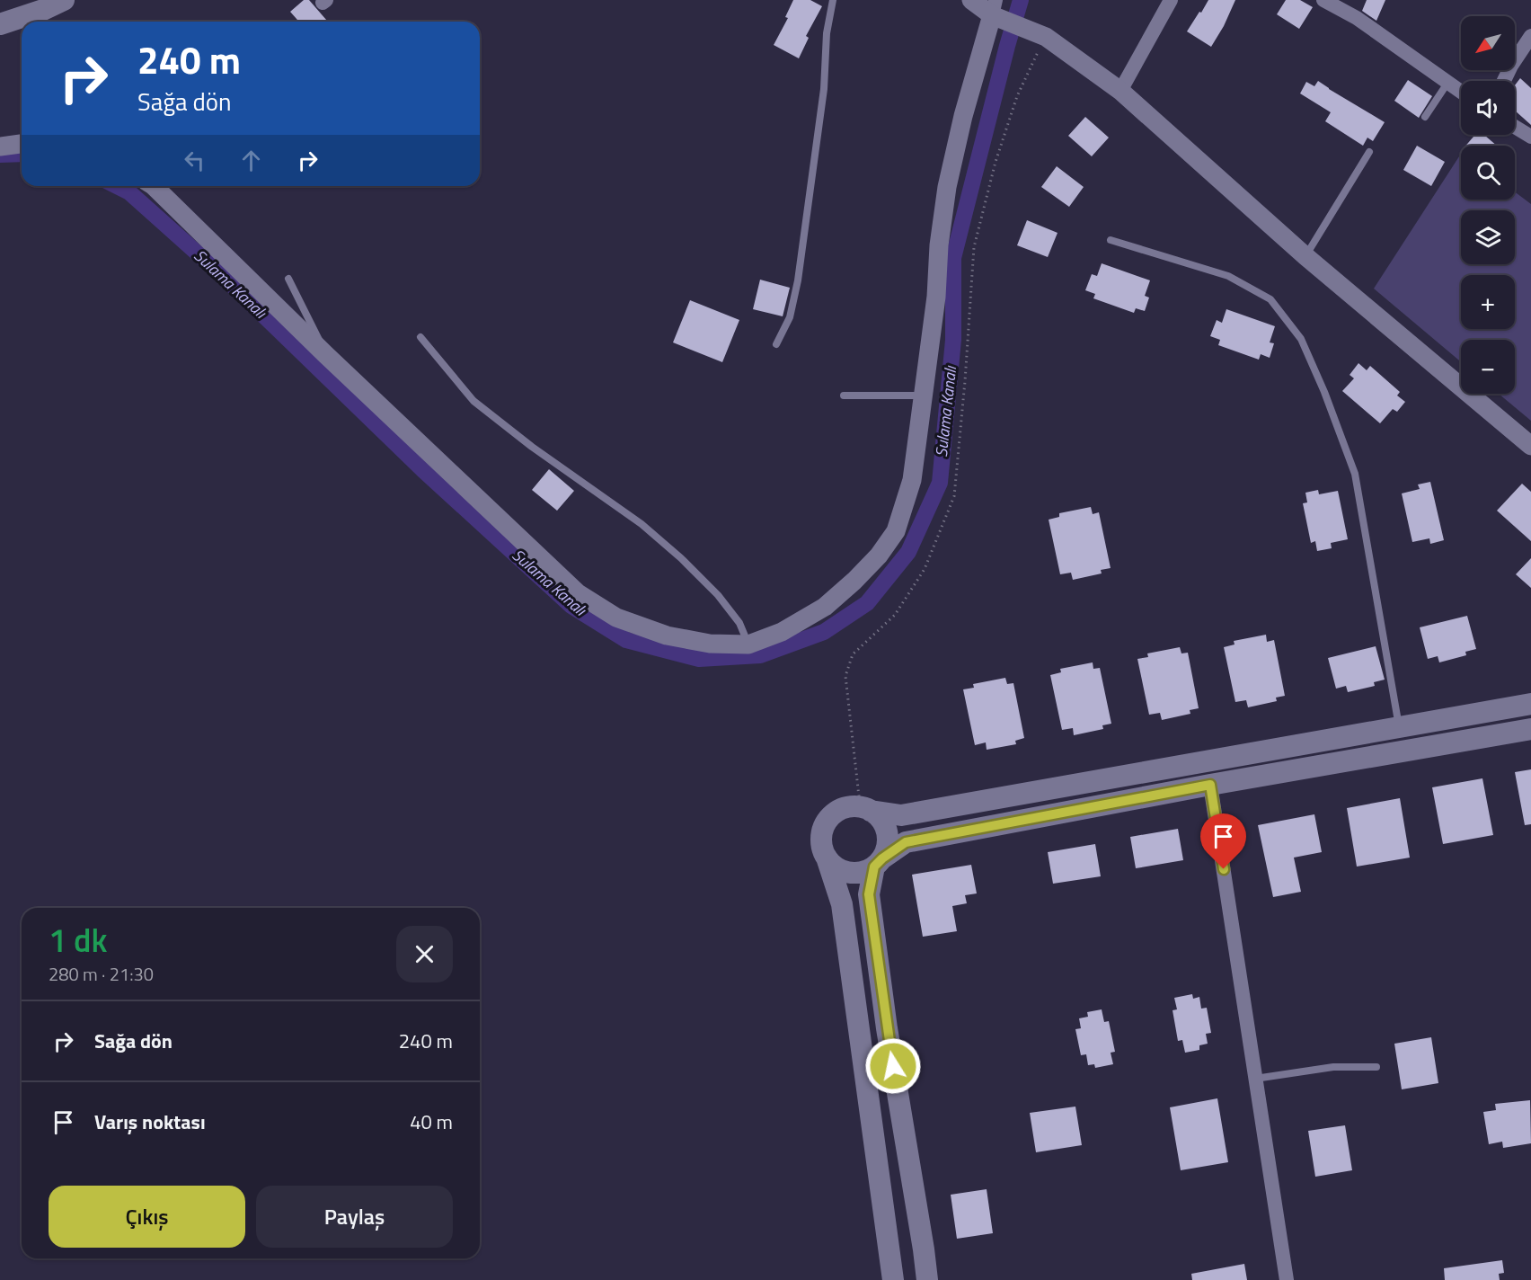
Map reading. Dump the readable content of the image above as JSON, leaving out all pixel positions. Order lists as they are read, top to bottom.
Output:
{
  "water": ["Sulama Kanalı"],
  "north": "bottom left",
  "page": {
    "map_buttons": ["+", "−"],
    "turn": ["240 m", "Sağa dön"],
    "heading": ["1 dk", "280 m · 21:30"],
    "list": [
      {
        "name": "Sağa dön",
        "value": "240 m"
      },
      {
        "name": "Varış noktası",
        "value": "40 m"
      }
    ],
    "buttons": ["Çıkış", "Paylaş"]
  }
}
